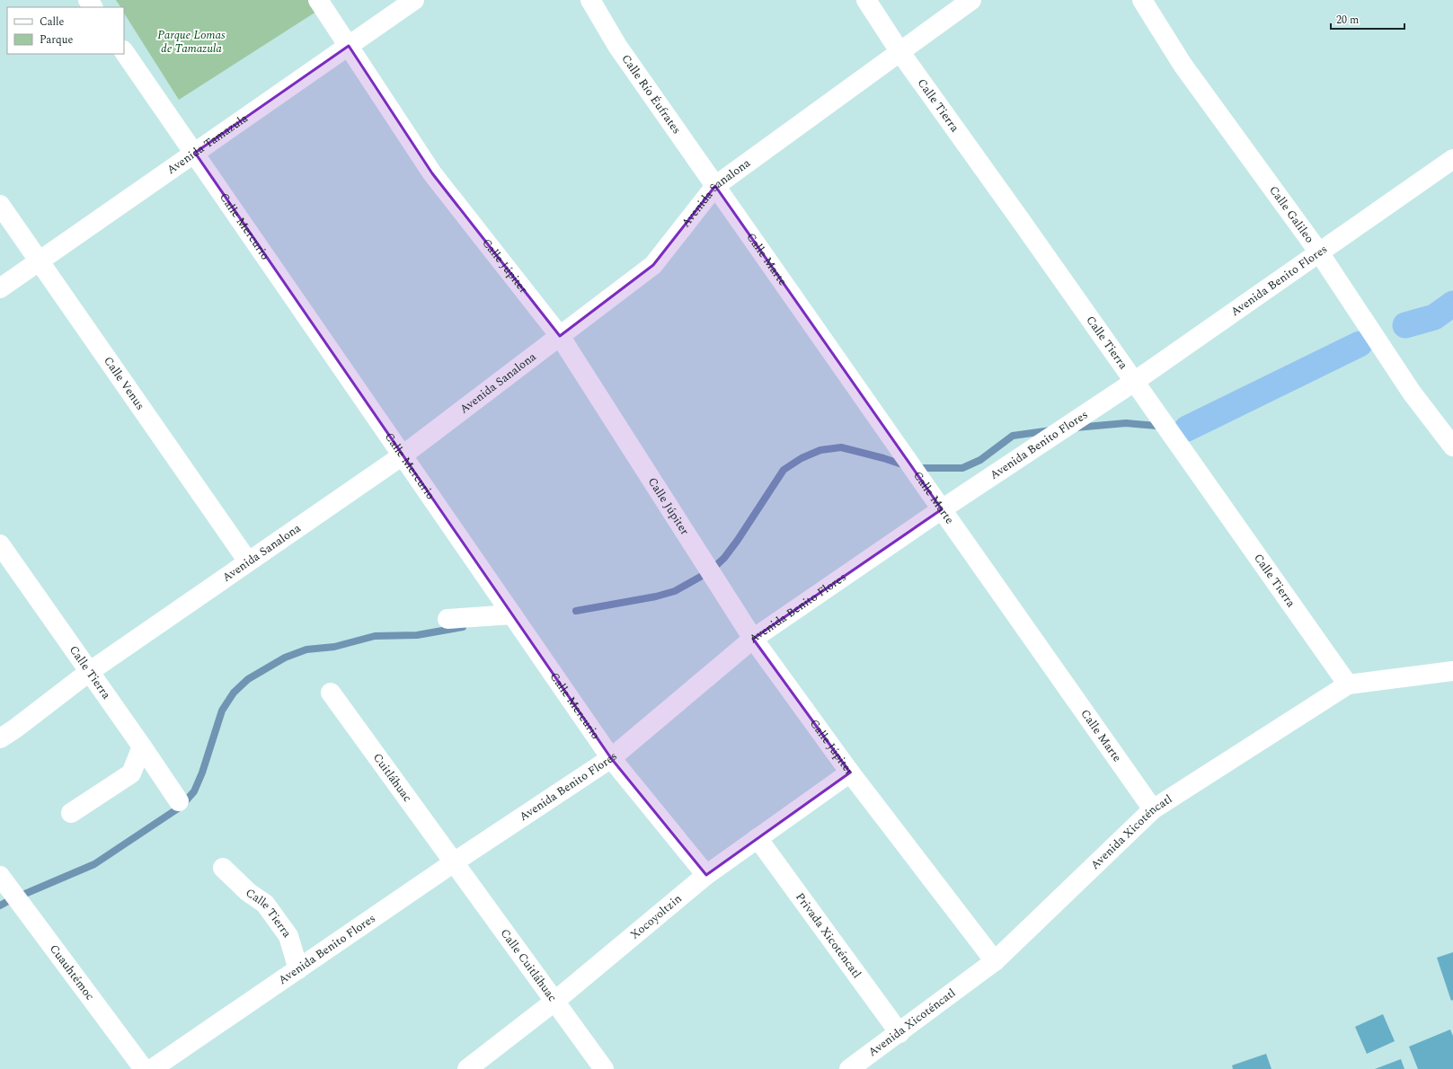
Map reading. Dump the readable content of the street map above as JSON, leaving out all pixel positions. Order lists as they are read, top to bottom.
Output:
{
  "streets": {
    "street": [
      "Calle Río Éufrates",
      "Calle Tierra",
      "Avenida Tamazula",
      "Avenida Sanalona",
      "Calle Galileo",
      "Calle Mercurio",
      "Calle Marte",
      "Calle Júpiter",
      "Avenida Benito Flores",
      "Calle Venus",
      "Cuitláhuac",
      "Avenida Xicoténcatl",
      "Xocoyoltzin",
      "Privada Xicoténcatl",
      "Calle Cuitláhuac",
      "Cuauhtémoc"
    ]
  },
  "crossings": [
    ["Calle Río Éufrates", "Avenida Sanalona"],
    ["Calle Río Éufrates", "Calle Marte"],
    ["Calle Tierra", "Avenida Sanalona"],
    ["Calle Tierra", "Avenida Benito Flores"],
    ["Calle Tierra", "Avenida Xicoténcatl"],
    ["Avenida Tamazula", "Calle Mercurio"],
    ["Avenida Tamazula", "Calle Júpiter"],
    ["Avenida Tamazula", "Calle Venus"],
    ["Avenida Sanalona", "Calle Mercurio"],
    ["Avenida Sanalona", "Calle Marte"],
    ["Avenida Sanalona", "Calle Júpiter"],
    ["Avenida Sanalona", "Calle Venus"],
    ["Calle Galileo", "Avenida Benito Flores"],
    ["Calle Mercurio", "Avenida Benito Flores"],
    ["Calle Mercurio", "Xocoyoltzin"],
    ["Calle Marte", "Avenida Benito Flores"],
    ["Calle Marte", "Avenida Xicoténcatl"],
    ["Calle Júpiter", "Avenida Benito Flores"],
    ["Calle Júpiter", "Avenida Xicoténcatl"],
    ["Calle Júpiter", "Xocoyoltzin"],
    ["Avenida Benito Flores", "Cuitláhuac"],
    ["Avenida Benito Flores", "Calle Cuitláhuac"],
    ["Cuitláhuac", "Calle Cuitláhuac"],
    ["Avenida Xicoténcatl", "Privada Xicoténcatl"],
    ["Xocoyoltzin", "Privada Xicoténcatl"],
    ["Xocoyoltzin", "Calle Cuitláhuac"]
  ],
  "parks": ["Parque Lomas de Tamazula"],
  "legend": ["Calle", "Parque"],
  "scale_bar": "20 m"
}
